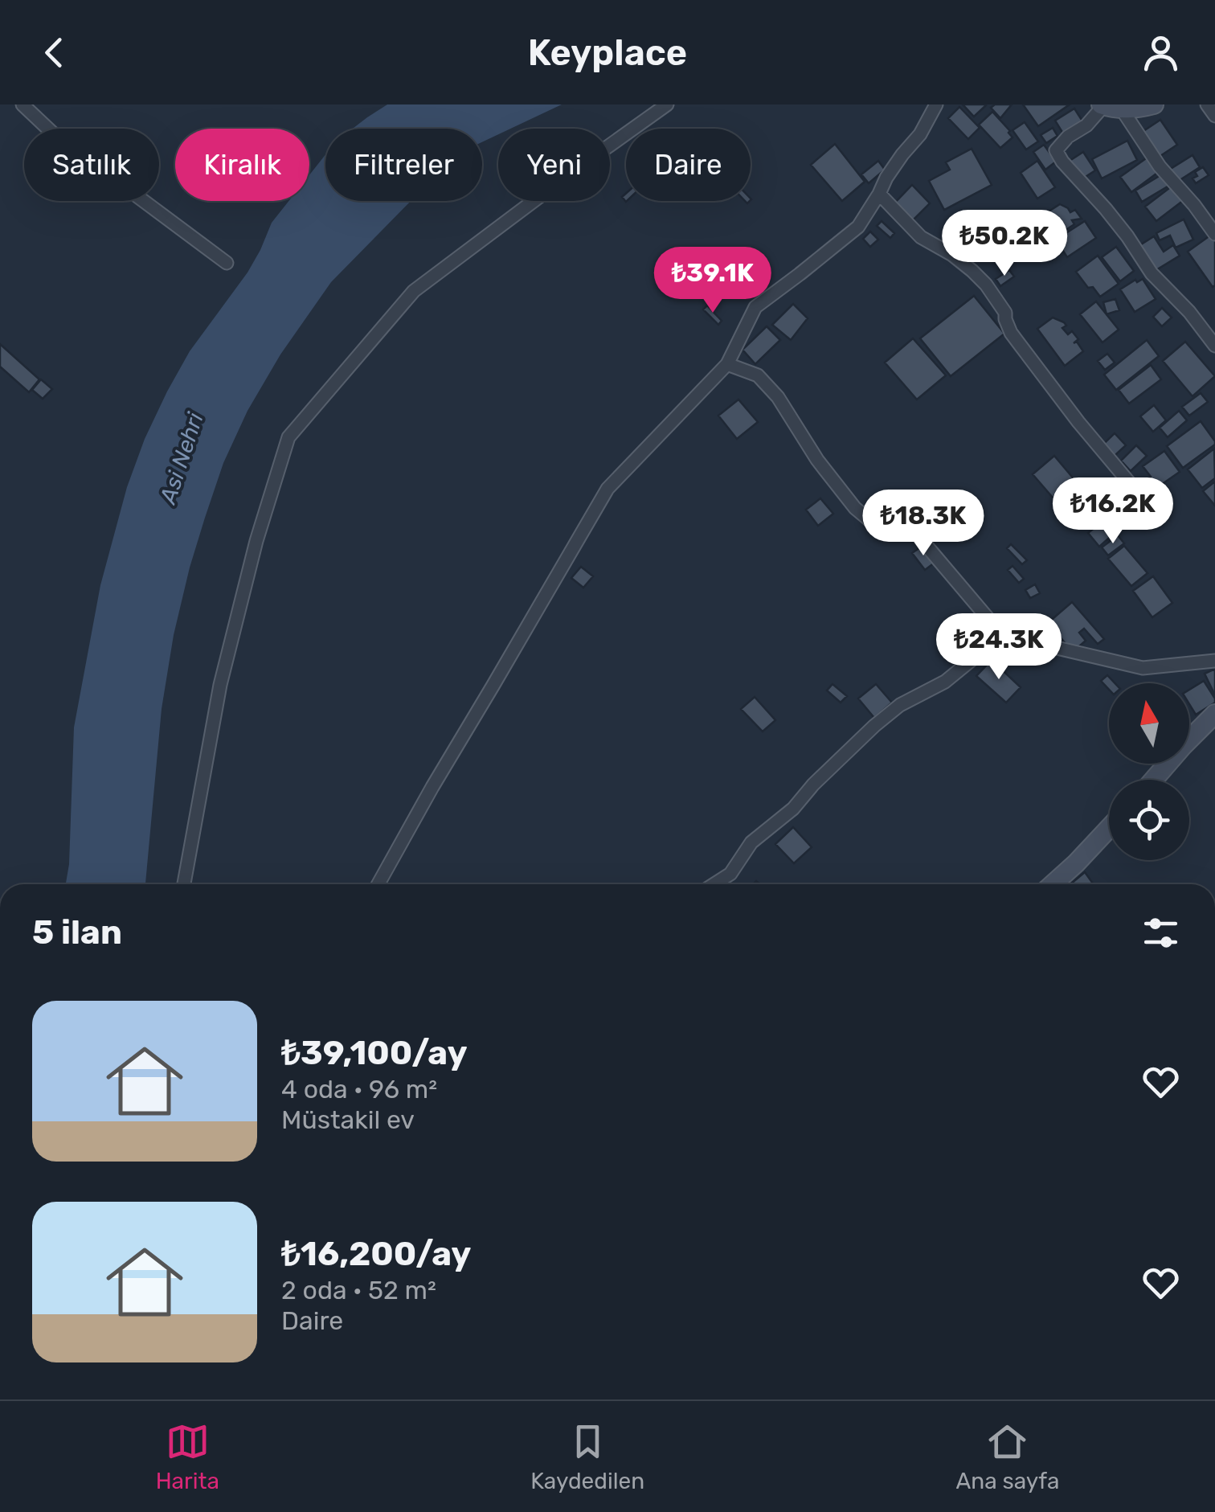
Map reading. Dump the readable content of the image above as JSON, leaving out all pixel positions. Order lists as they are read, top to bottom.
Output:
{
  "water": ["Asi Nehri"],
  "north": "top",
  "page": {
    "header": "Keyplace",
    "chip": [
      "Satılık",
      "Kiralık",
      "Filtreler",
      "Yeni",
      "Daire"
    ],
    "price": [
      "₺50.2K",
      "₺39.1K",
      "₺16.2K",
      "₺18.3K",
      "₺24.3K"
    ],
    "heading": "5 ilan",
    "list": [
      {
        "name": "₺39,100/ay",
        "note": "4 oda · 96 m² · Müstakil ev"
      },
      {
        "name": "₺16,200/ay",
        "note": "2 oda · 52 m² · Daire"
      }
    ],
    "tabs": ["Harita", "Kaydedilen", "Ana sayfa"]
  }
}
